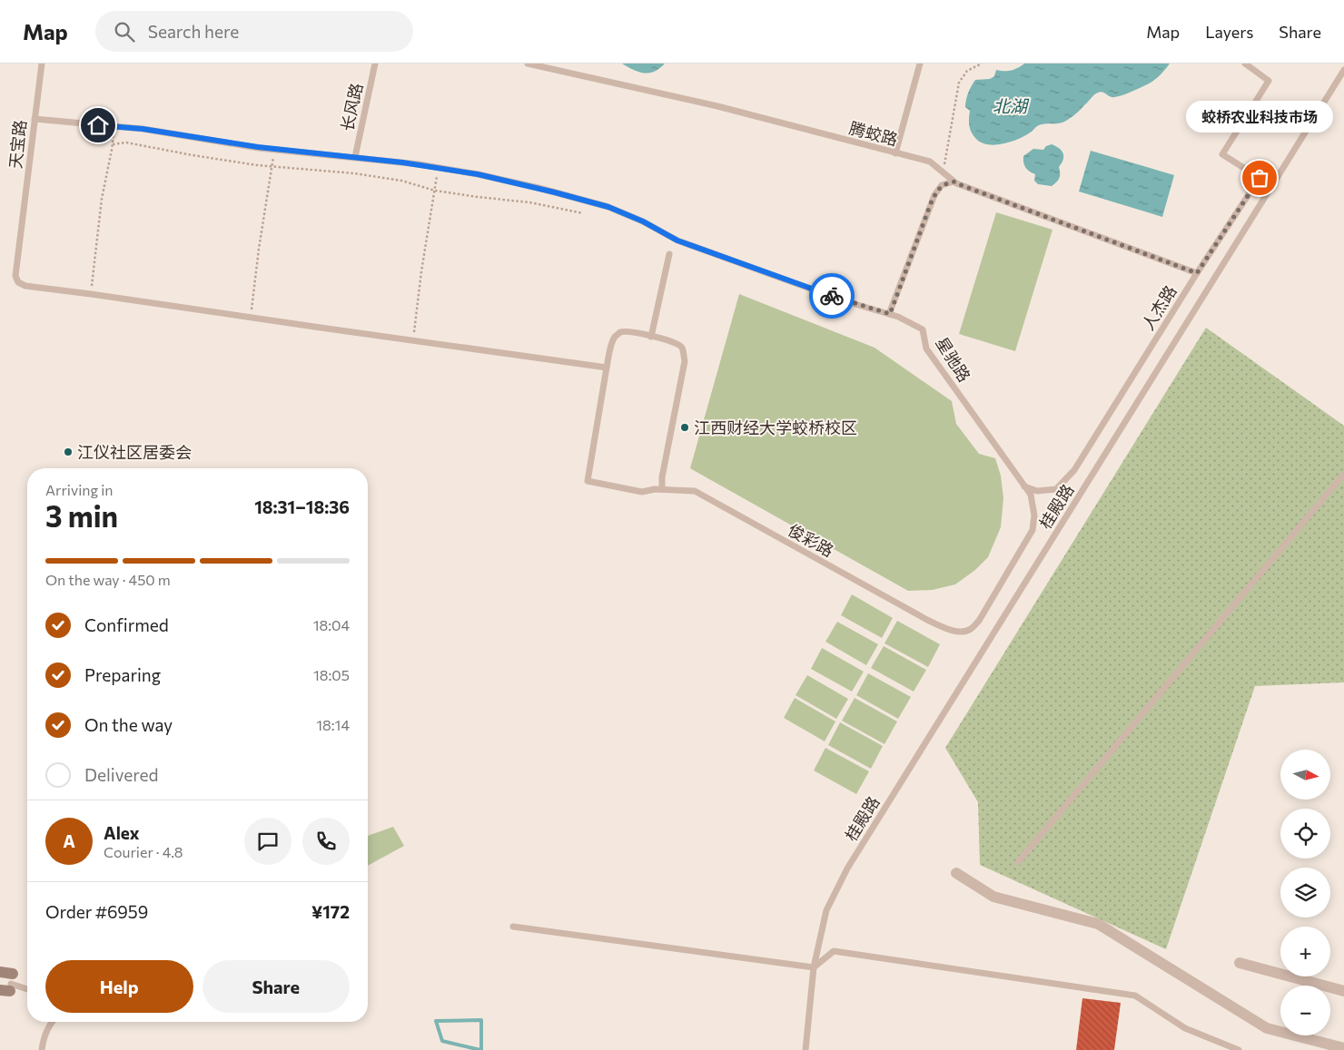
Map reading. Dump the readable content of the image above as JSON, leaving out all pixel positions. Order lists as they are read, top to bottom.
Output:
{
  "streets": {
    "lane": [
      "长风路",
      "腾蛟路",
      "天宝路",
      "人杰路",
      "星驰路",
      "桂殿路",
      "俊彩路"
    ]
  },
  "crossings": [
    ["长风路", "星驰路"],
    ["腾蛟路", "人杰路"],
    ["天宝路", "星驰路"],
    ["人杰路", "星驰路"],
    ["人杰路", "俊彩路"],
    ["星驰路", "俊彩路"]
  ],
  "water": ["北湖"],
  "places": ["蛟桥农业科技市场", "江西财经大学蛟桥校区", "江仪社区居委会"],
  "north": "right",
  "page": {
    "header": "Map",
    "search": "Search here",
    "nav": ["Map", "Layers", "Share"],
    "bubble": "蛟桥农业科技市场",
    "heading": ["3 min", "Arriving in", "18:31–18:36"],
    "panel": [
      "Alex",
      "Courier · 4.8",
      "Order #6959",
      "¥172"
    ],
    "bar": "On the way · 450 m",
    "list": [
      ["Confirmed", "18:04"],
      ["Preparing", "18:05"],
      ["On the way", "18:14"],
      "Delivered"
    ],
    "map_buttons": ["+", "−"],
    "round": "A",
    "buttons": ["Help", "Share"]
  }
}
